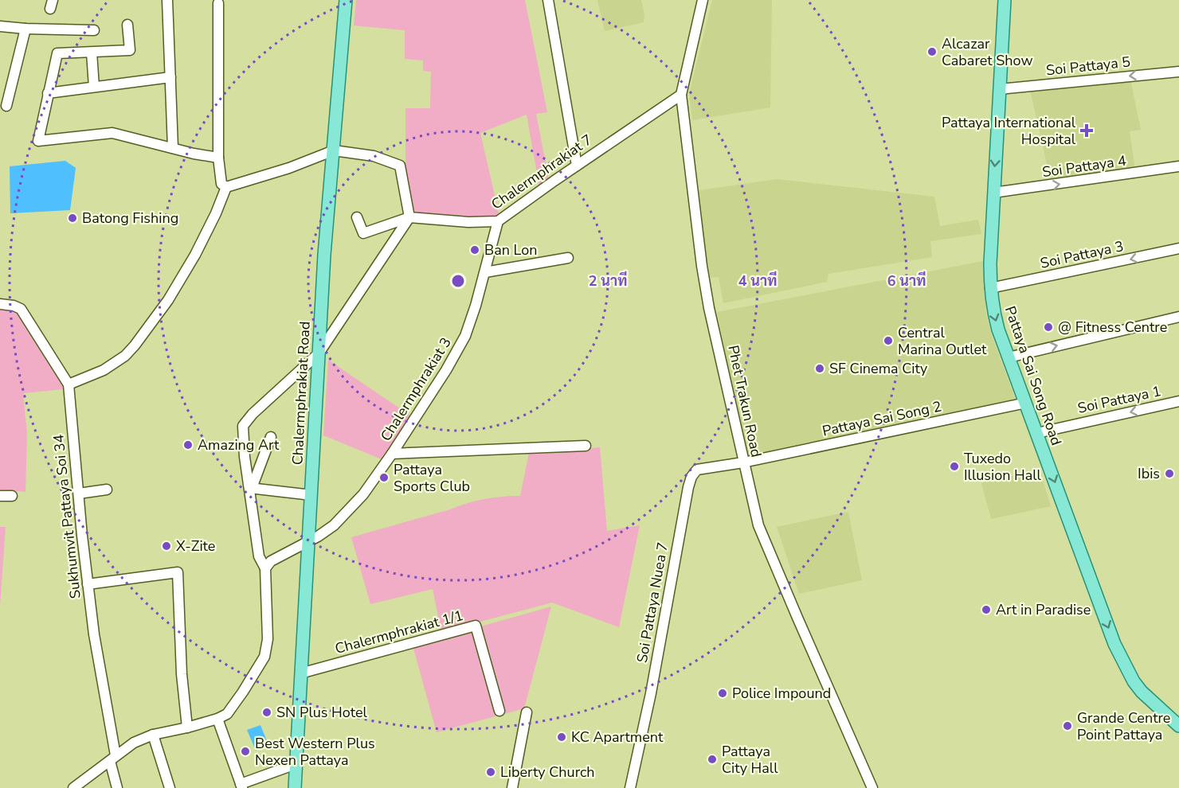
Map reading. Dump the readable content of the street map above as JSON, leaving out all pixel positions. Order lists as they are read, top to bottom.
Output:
{
  "streets": {
    "main road": ["Pattaya Sai Song Road", "Chalermphrakiat Road"],
    "street": [
      "Soi Pattaya 5",
      "Soi Pattaya 4",
      "Chalermphrakiat 7",
      "Soi Pattaya 3",
      "Chalermphrakiat 3",
      "Soi Pattaya 1",
      "Phet Trakun Road",
      "Pattaya Sai Song 2",
      "Sukhumvit Pattaya Soi 34",
      "Soi Pattaya Nuea 7",
      "Chalermphrakiat 1/1"
    ]
  },
  "crossings": [
    ["Soi Pattaya 5", "Pattaya Sai Song Road"],
    ["Soi Pattaya 4", "Pattaya Sai Song Road"],
    ["Chalermphrakiat 7", "Chalermphrakiat 3"],
    ["Chalermphrakiat 7", "Phet Trakun Road"],
    ["Soi Pattaya 3", "Pattaya Sai Song Road"],
    ["Pattaya Sai Song Road", "Soi Pattaya 1"],
    ["Pattaya Sai Song Road", "Pattaya Sai Song 2"],
    ["Chalermphrakiat 3", "Chalermphrakiat Road"],
    ["Chalermphrakiat Road", "Chalermphrakiat 1/1"],
    ["Phet Trakun Road", "Pattaya Sai Song 2"],
    ["Phet Trakun Road", "Soi Pattaya Nuea 7"],
    ["Pattaya Sai Song 2", "Soi Pattaya Nuea 7"]
  ],
  "one_way": ["Soi Pattaya 5", "Soi Pattaya 4", "Pattaya Sai Song Road"],
  "places": {
    "other": [
      "Alcazar Cabaret Show",
      "Batong Fishing",
      "Ban Lon",
      "@ Fitness Centre",
      "Central Marina Outlet",
      "SF Cinema City",
      "Amazing Art",
      "Tuxedo Illusion Hall",
      "Ibis",
      "Pattaya Sports Club",
      "X-Zite",
      "Art in Paradise",
      "Police Impound",
      "SN Plus Hotel",
      "Grande Centre Point Pattaya",
      "KC Apartment",
      "Best Western Plus Nexen Pattaya",
      "Pattaya City Hall",
      "Liberty Church"
    ],
    "health": ["Pattaya International Hospital"]
  },
  "rings": ["2 นาที", "4 นาที", "6 นาที"]
}
